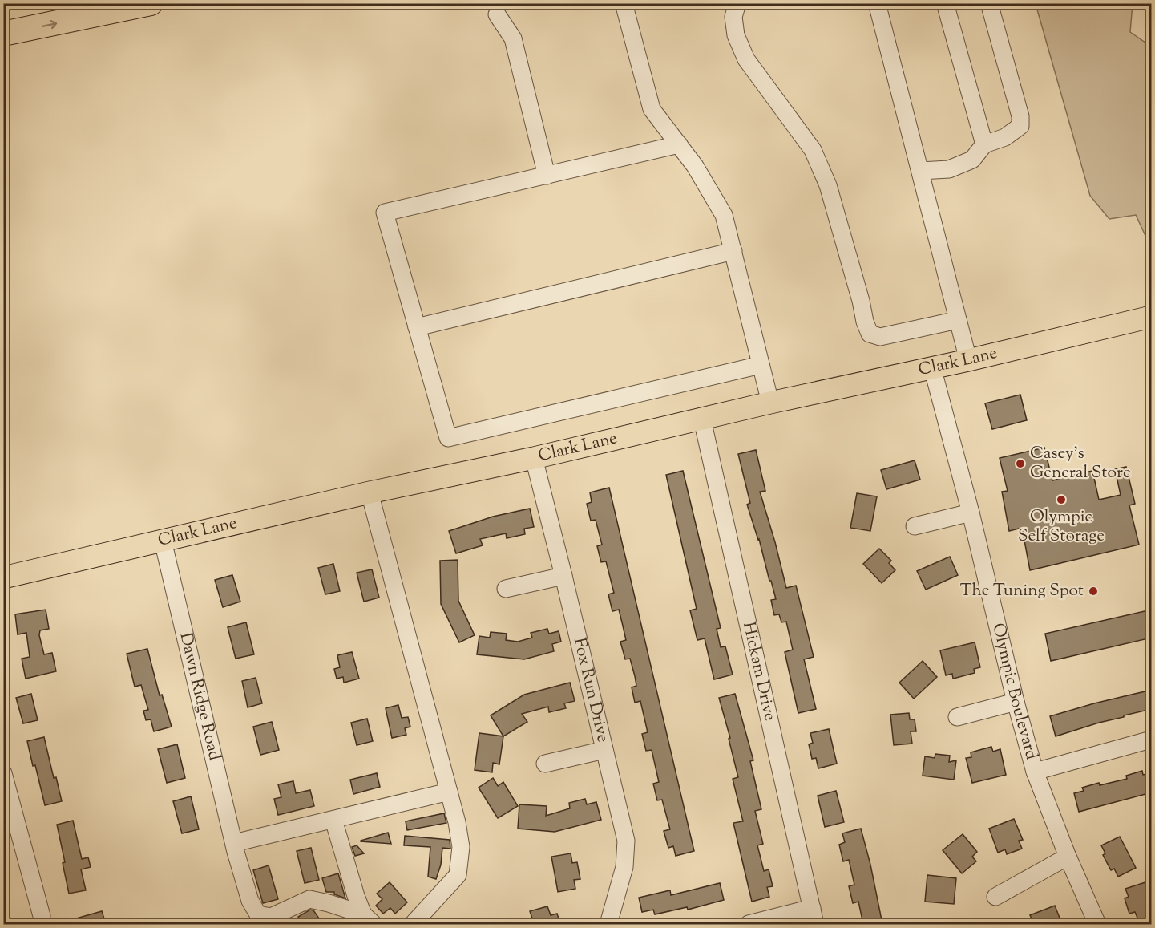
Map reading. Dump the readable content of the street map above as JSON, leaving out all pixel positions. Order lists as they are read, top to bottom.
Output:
{
  "streets": {
    "main road": ["Clark Lane"],
    "street": [
      "Hickam Drive",
      "Fox Run Drive",
      "Olympic Boulevard",
      "Dawn Ridge Road"
    ]
  },
  "crossings": [
    ["Clark Lane", "Hickam Drive"],
    ["Clark Lane", "Fox Run Drive"],
    ["Clark Lane", "Olympic Boulevard"],
    ["Clark Lane", "Dawn Ridge Road"]
  ],
  "places": ["Casey's General Store", "Olympic Self Storage", "The Tuning Spot"]
}
